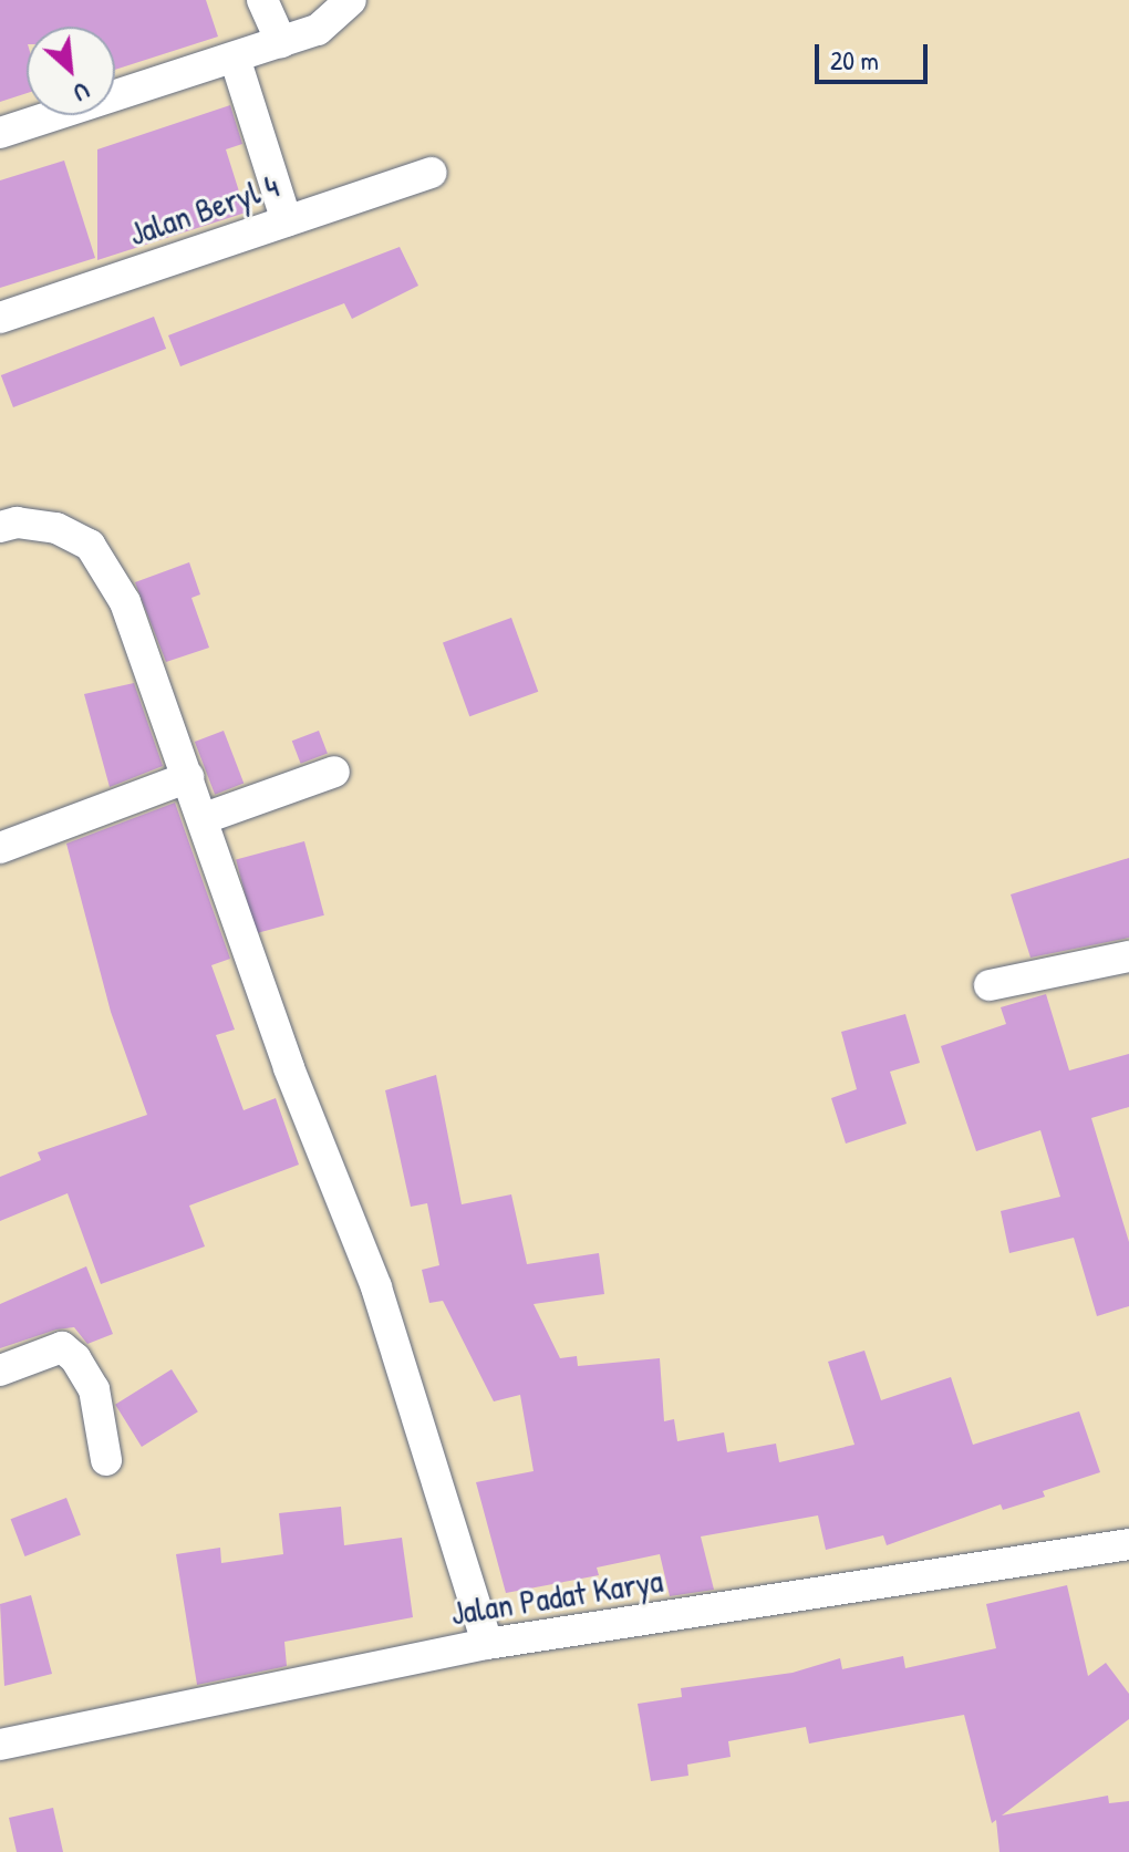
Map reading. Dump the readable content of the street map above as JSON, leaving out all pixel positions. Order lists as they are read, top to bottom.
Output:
{
  "streets": {
    "street": ["Jalan Beryl 4", "Jalan Padat Karya"]
  },
  "scale_bar": "20 m",
  "north": "bottom right"
}
